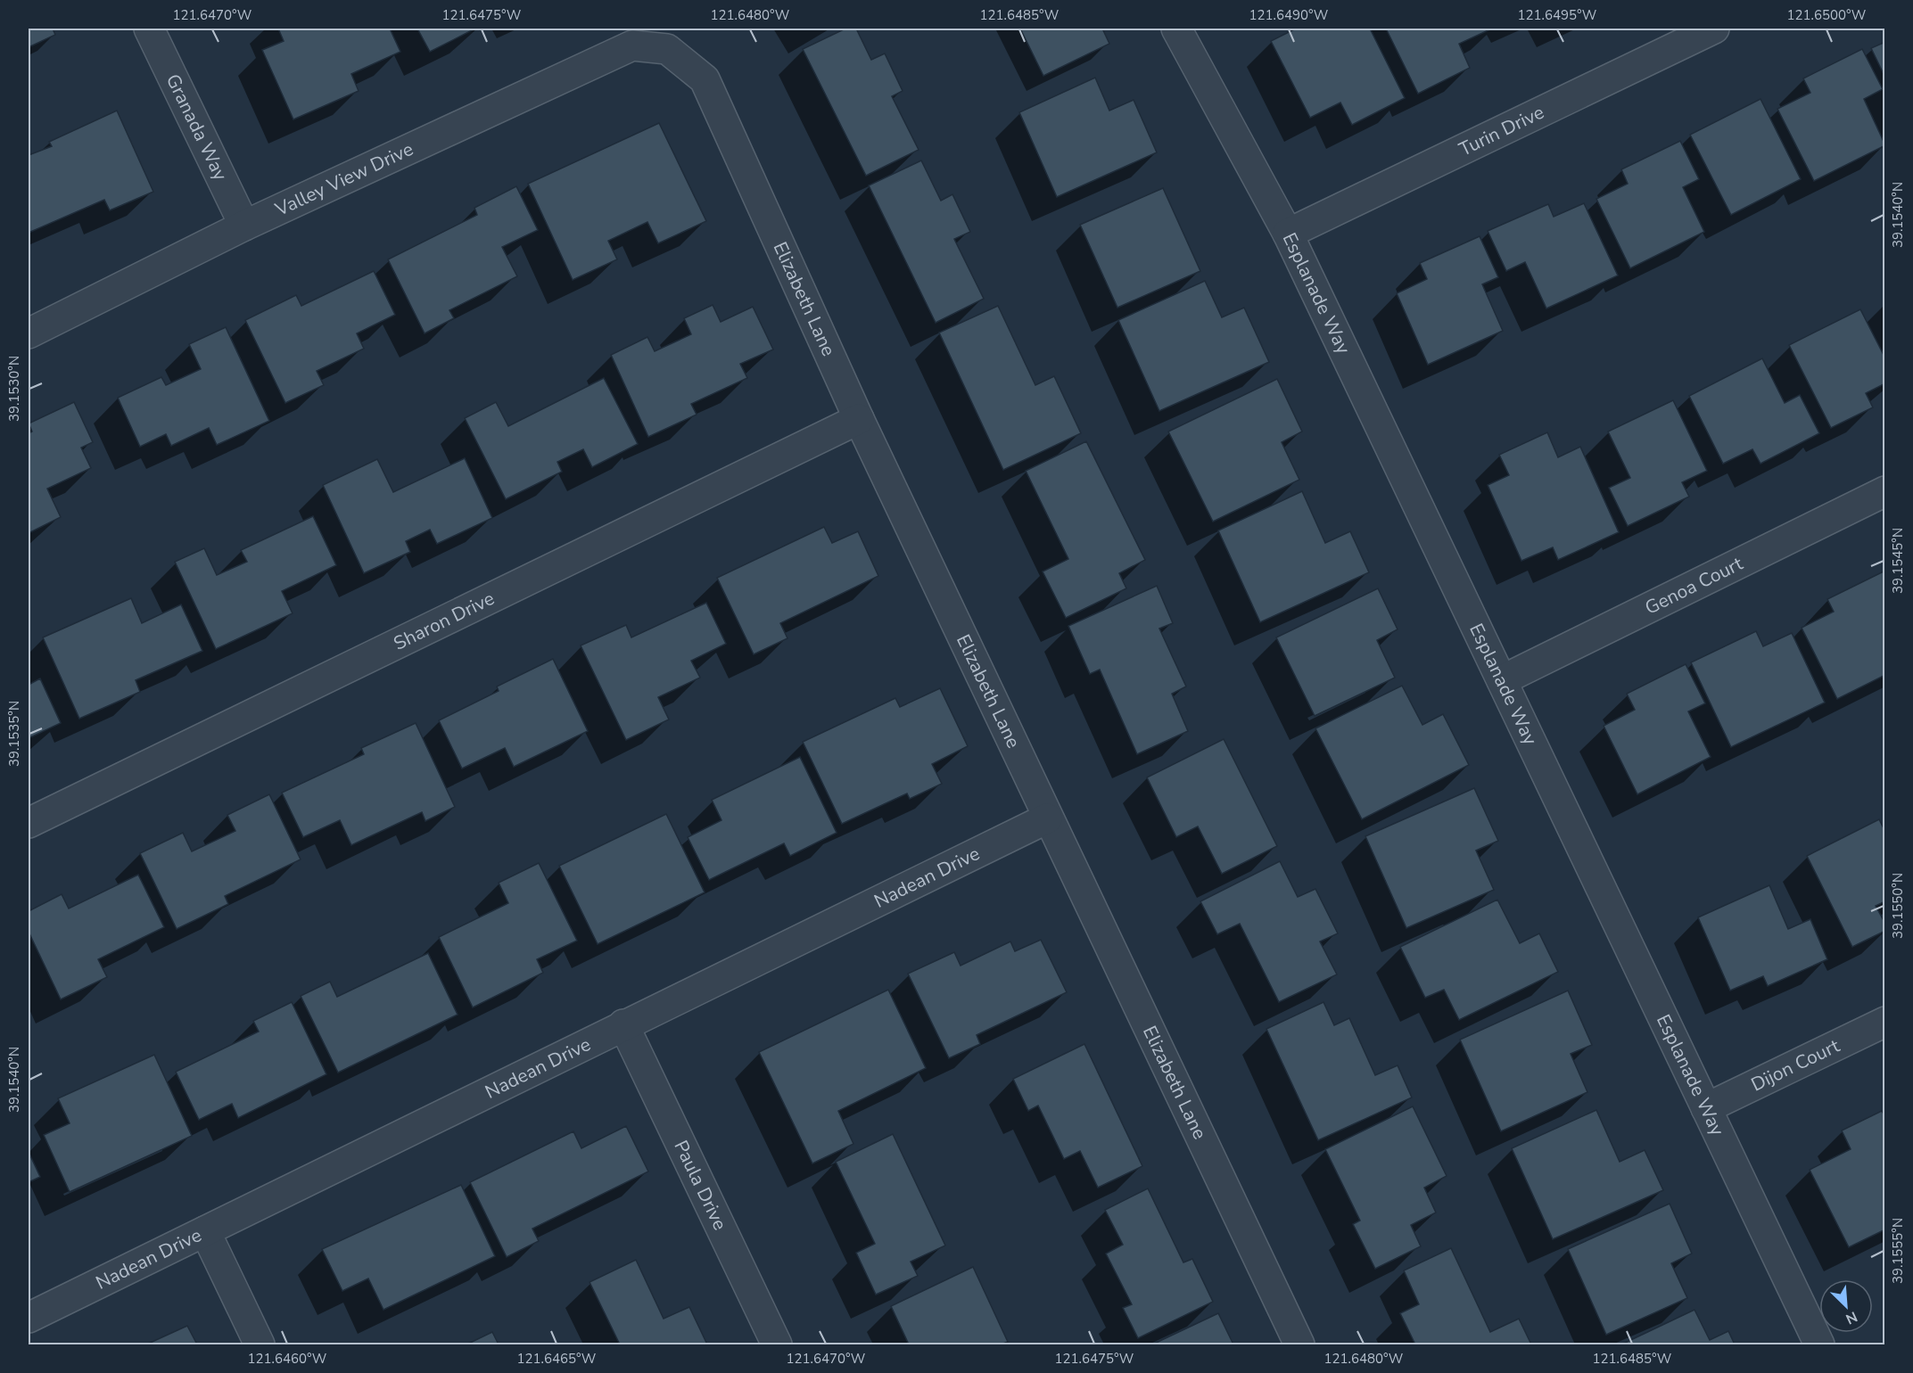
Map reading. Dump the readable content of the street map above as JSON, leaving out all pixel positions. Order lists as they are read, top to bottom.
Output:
{
  "streets": {
    "street": [
      "Granada Way",
      "Turin Drive",
      "Valley View Drive",
      "Esplanade Way",
      "Elizabeth Lane",
      "Genoa Court",
      "Sharon Drive",
      "Nadean Drive",
      "Dijon Court",
      "Paula Drive"
    ]
  },
  "crossings": [
    ["Granada Way", "Valley View Drive"],
    ["Turin Drive", "Esplanade Way"],
    ["Valley View Drive", "Elizabeth Lane"],
    ["Esplanade Way", "Genoa Court"],
    ["Esplanade Way", "Dijon Court"],
    ["Elizabeth Lane", "Sharon Drive"],
    ["Elizabeth Lane", "Nadean Drive"],
    ["Nadean Drive", "Paula Drive"]
  ],
  "north": "bottom right",
  "coordinates": [
    "121.6470°W",
    "121.6475°W",
    "121.6480°W",
    "121.6485°W",
    "121.6490°W",
    "121.6495°W",
    "121.6500°W",
    "39.1540°N",
    "39.1530°N",
    "39.1545°N",
    "39.1535°N",
    "39.1550°N",
    "39.1555°N",
    "121.6460°W",
    "121.6465°W"
  ]
}
